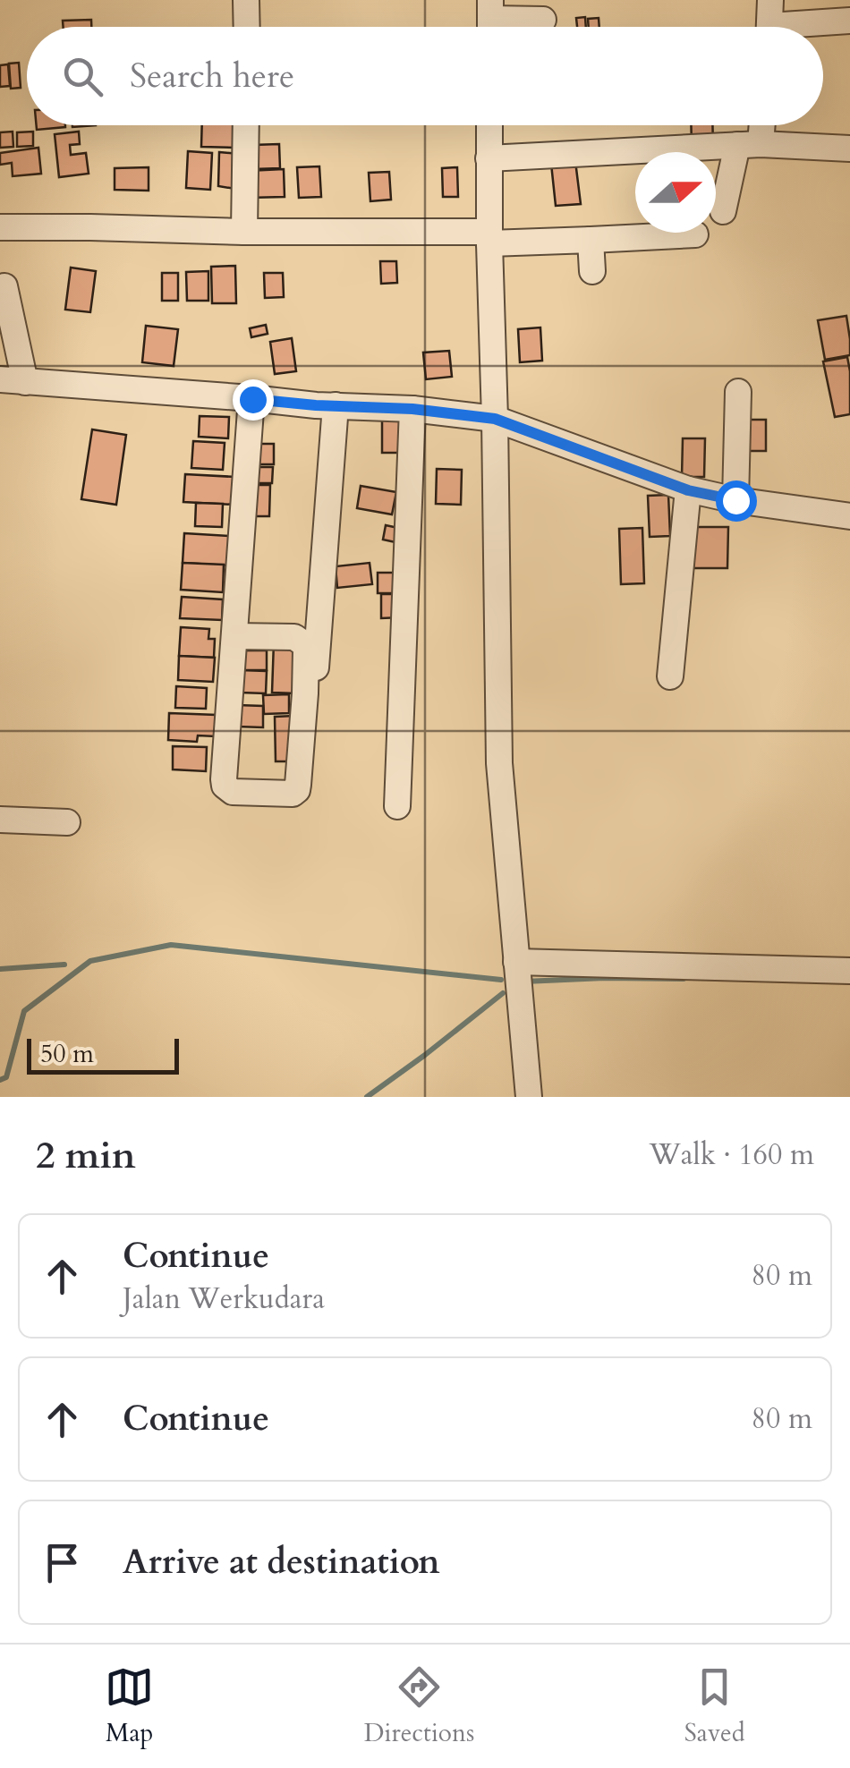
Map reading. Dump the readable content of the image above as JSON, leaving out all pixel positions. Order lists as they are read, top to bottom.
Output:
{
  "scale_bar": "50 m",
  "north": "right",
  "page": {
    "search": "Search here",
    "scale": "50 m",
    "heading": ["2 min", "Walk · 160 m"],
    "list": [
      ["Continue", "Jalan Werkudara", "80 m"],
      ["Continue", "80 m"],
      "Arrive at destination"
    ],
    "nav": ["Map", "Directions", "Saved"]
  }
}
